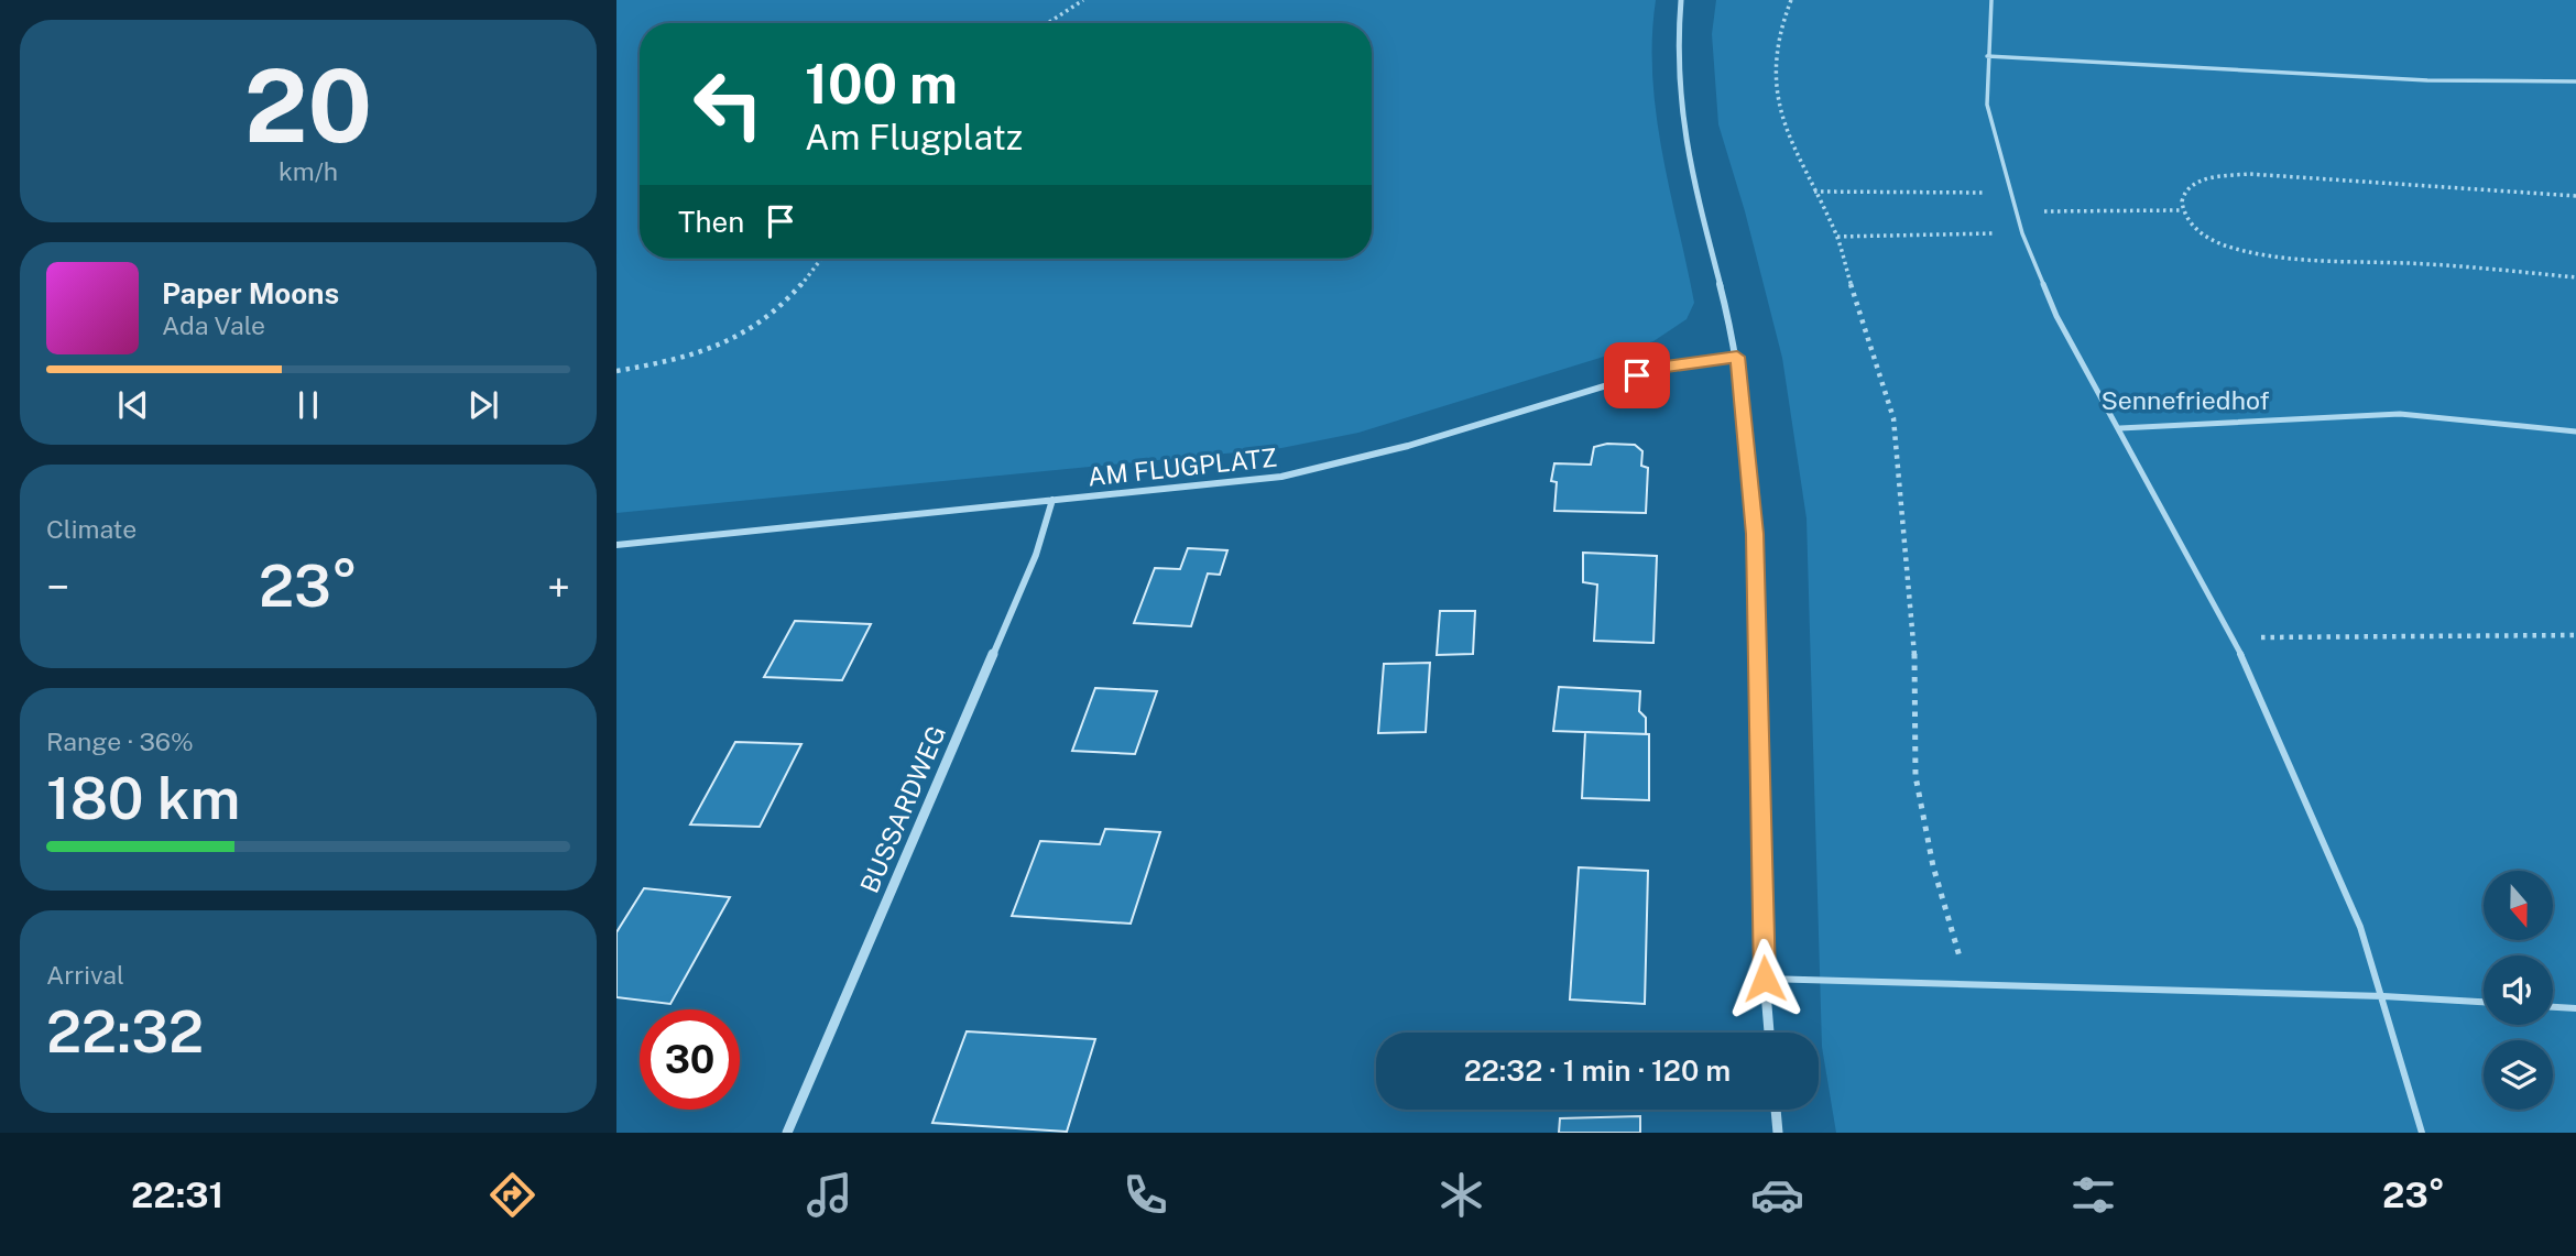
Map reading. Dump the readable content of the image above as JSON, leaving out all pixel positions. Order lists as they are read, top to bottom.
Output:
{
  "streets": {
    "street": ["AM FLUGPLATZ", "BUSSARDWEG"]
  },
  "crossings": [
    ["AM FLUGPLATZ", "BUSSARDWEG"]
  ],
  "parks": ["Sennefriedhof"],
  "north": "bottom",
  "page": {
    "tile": [
      ["20", "km/h"],
      "Climate",
      ["Range · 36%", "180 km"],
      ["Arrival", "22:32"]
    ],
    "turn": ["100 m", "Am Flugplatz"],
    "then": "Then",
    "song": ["Paper Moons", "Ada Vale"],
    "heat": ["−", "23°", "+"],
    "limit": "30",
    "trip": "22:32 · 1 min · 120 m",
    "tabs": ["22:31", "23°"]
  }
}
